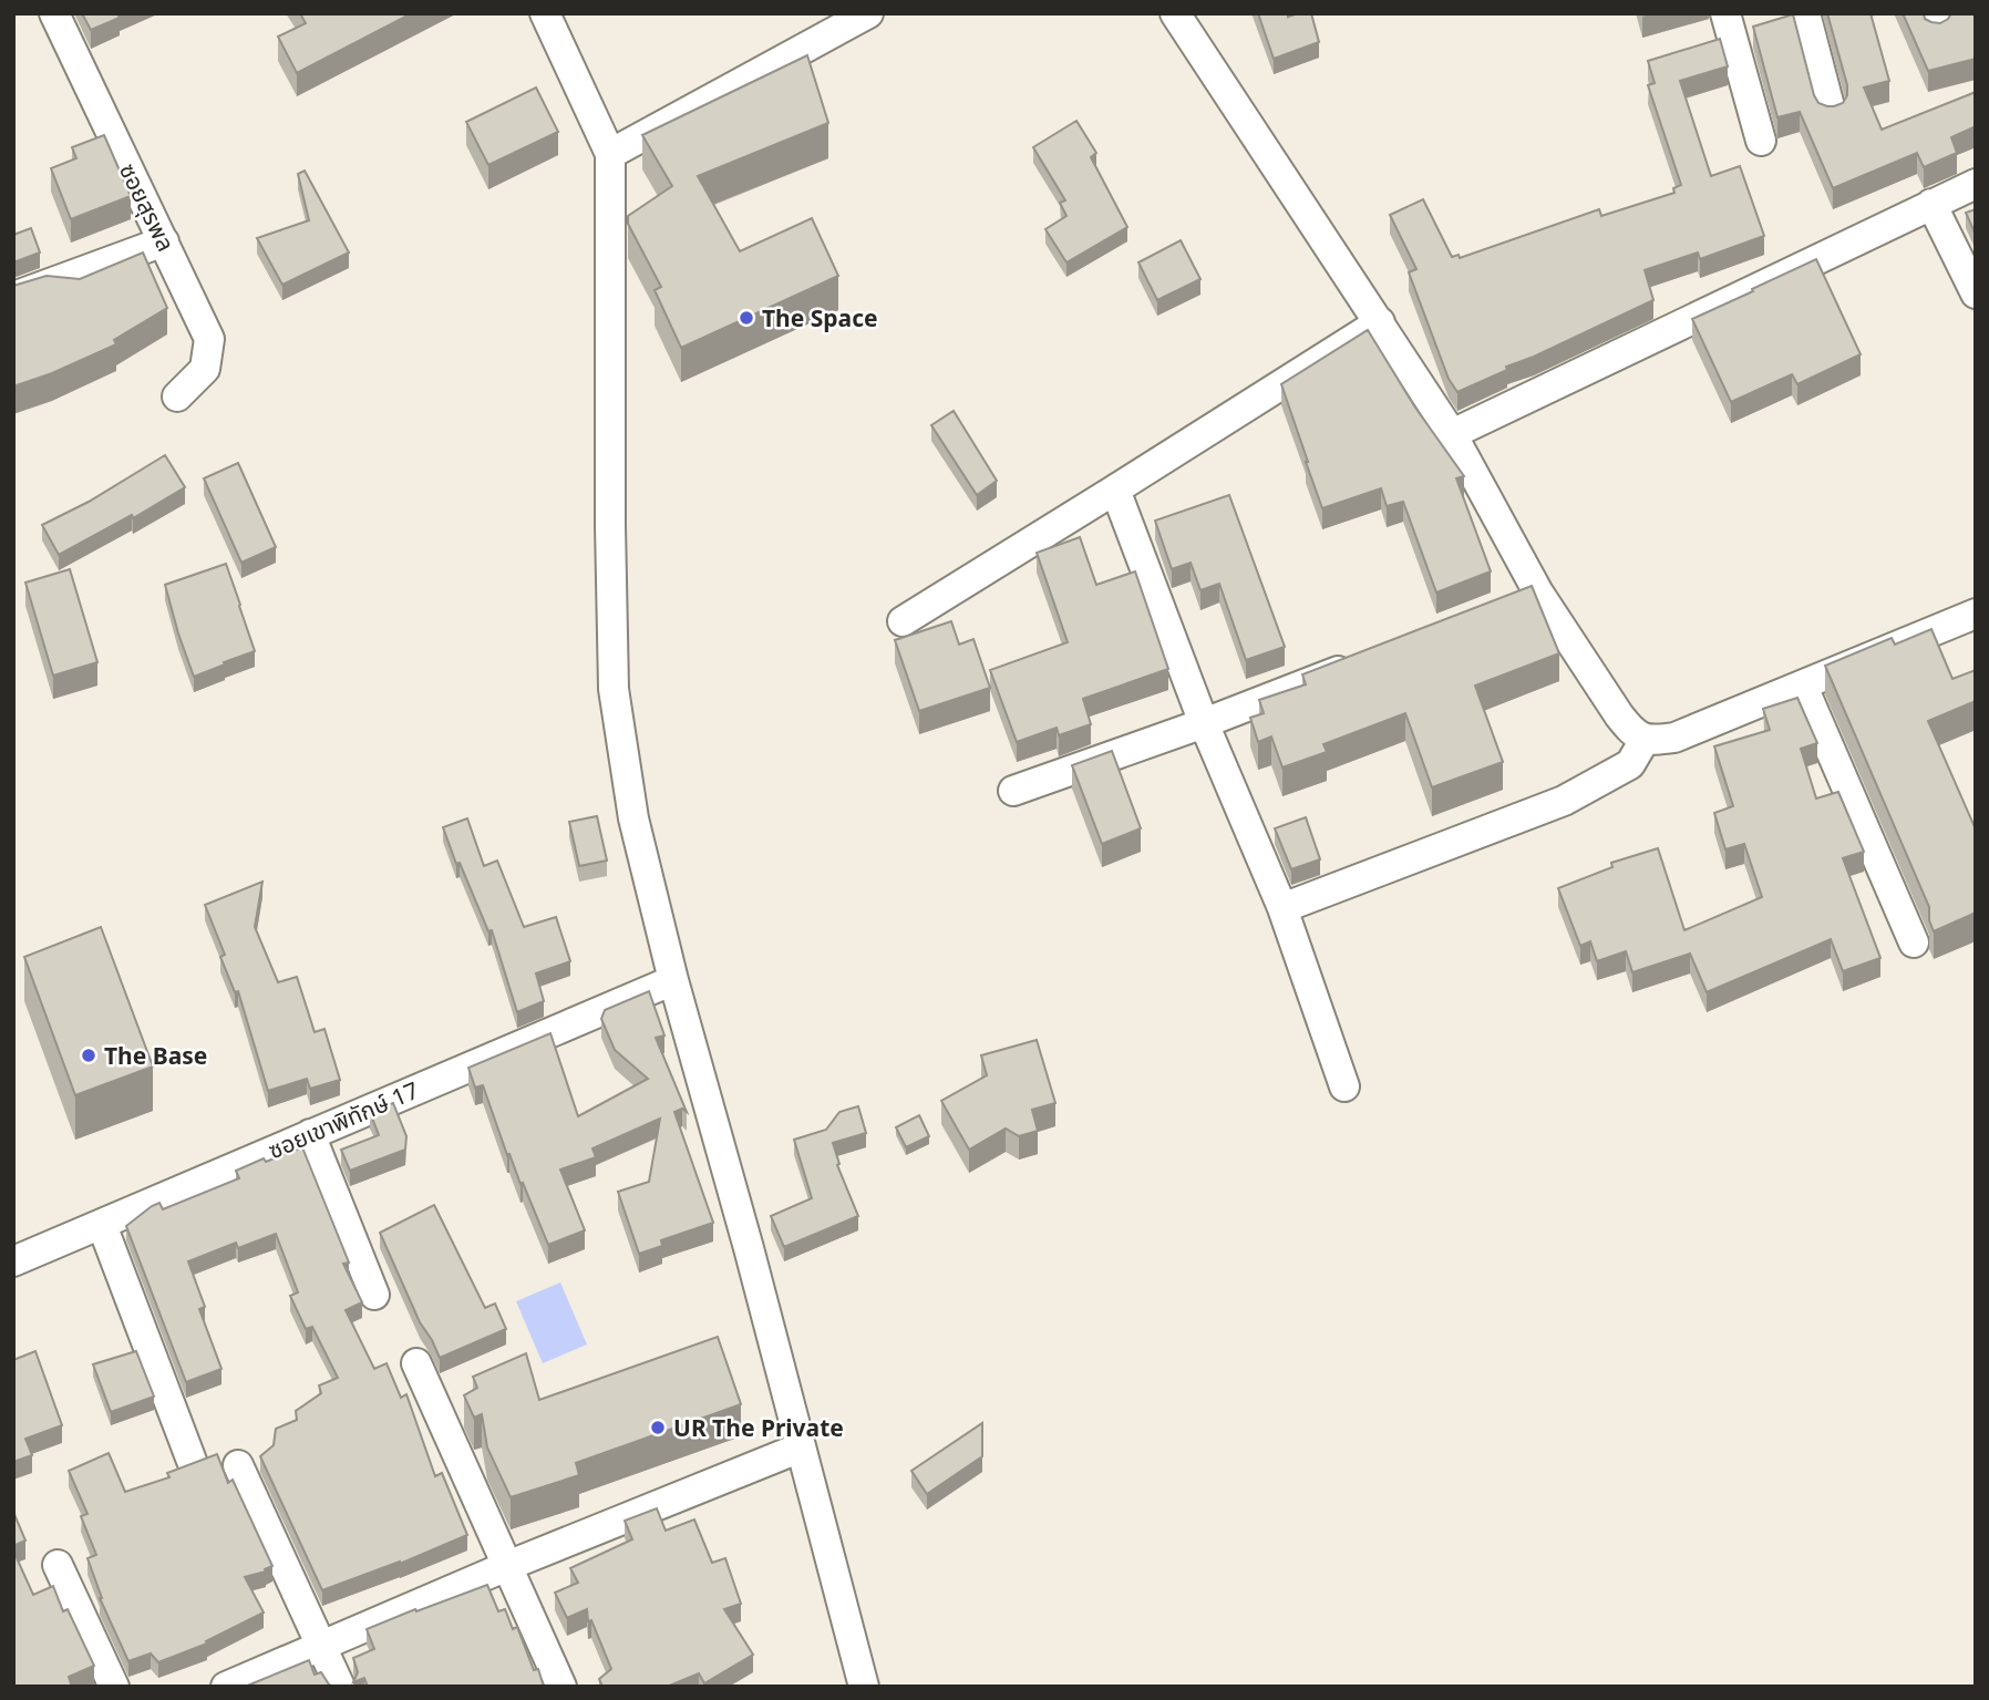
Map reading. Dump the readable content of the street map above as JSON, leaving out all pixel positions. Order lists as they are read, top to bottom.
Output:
{
  "streets": {
    "street": ["ซอยสุรพล", "ซอยเขาพิทักษ์ 17"]
  },
  "places": ["The Space", "The Base", "UR The Private"]
}
